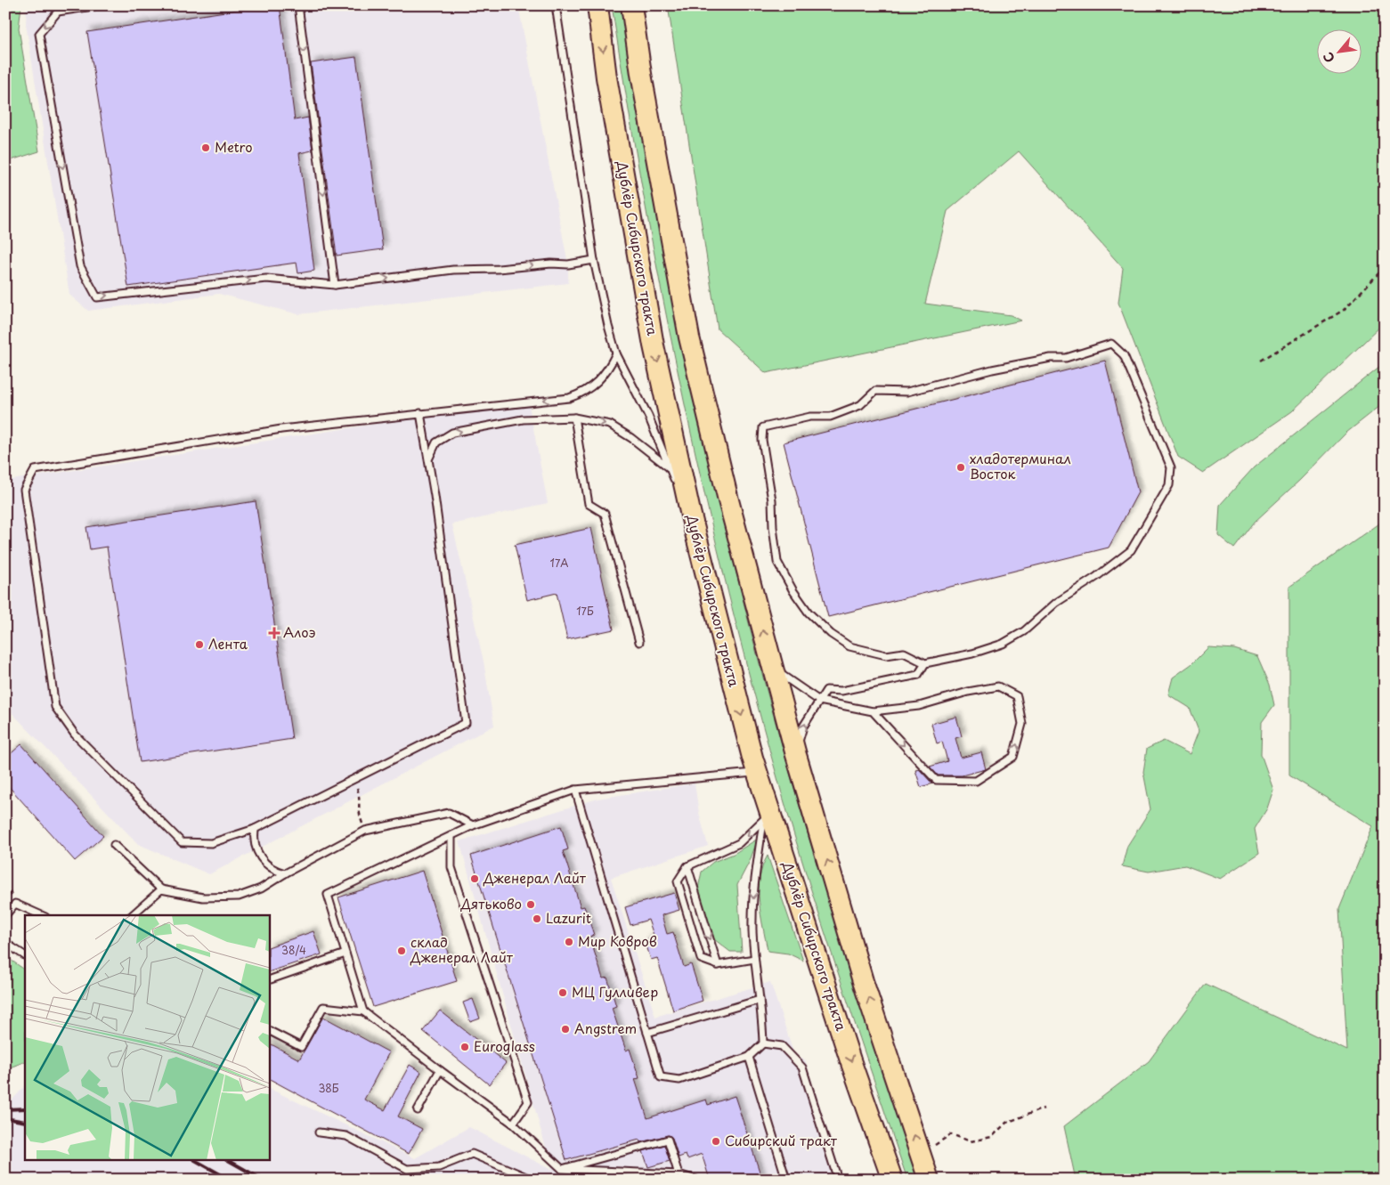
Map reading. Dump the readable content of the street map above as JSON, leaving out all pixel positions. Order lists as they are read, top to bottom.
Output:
{
  "streets": {
    "main road": ["Дублёр Сибирского тракта"]
  },
  "places": {
    "other": [
      "Metro",
      "хладотерминал Восток",
      "Лента",
      "Дженерал Лайт",
      "Дятьково",
      "Lazurit",
      "Мир Ковров",
      "склад Дженерал Лайт",
      "МЦ Гулливер",
      "Angstrem",
      "Euroglass",
      "Сибирский тракт"
    ],
    "health": ["Алоэ"]
  },
  "house_numbers": [
    "17А",
    "17Б",
    "38/4",
    "38Б"
  ],
  "north": "bottom left"
}
